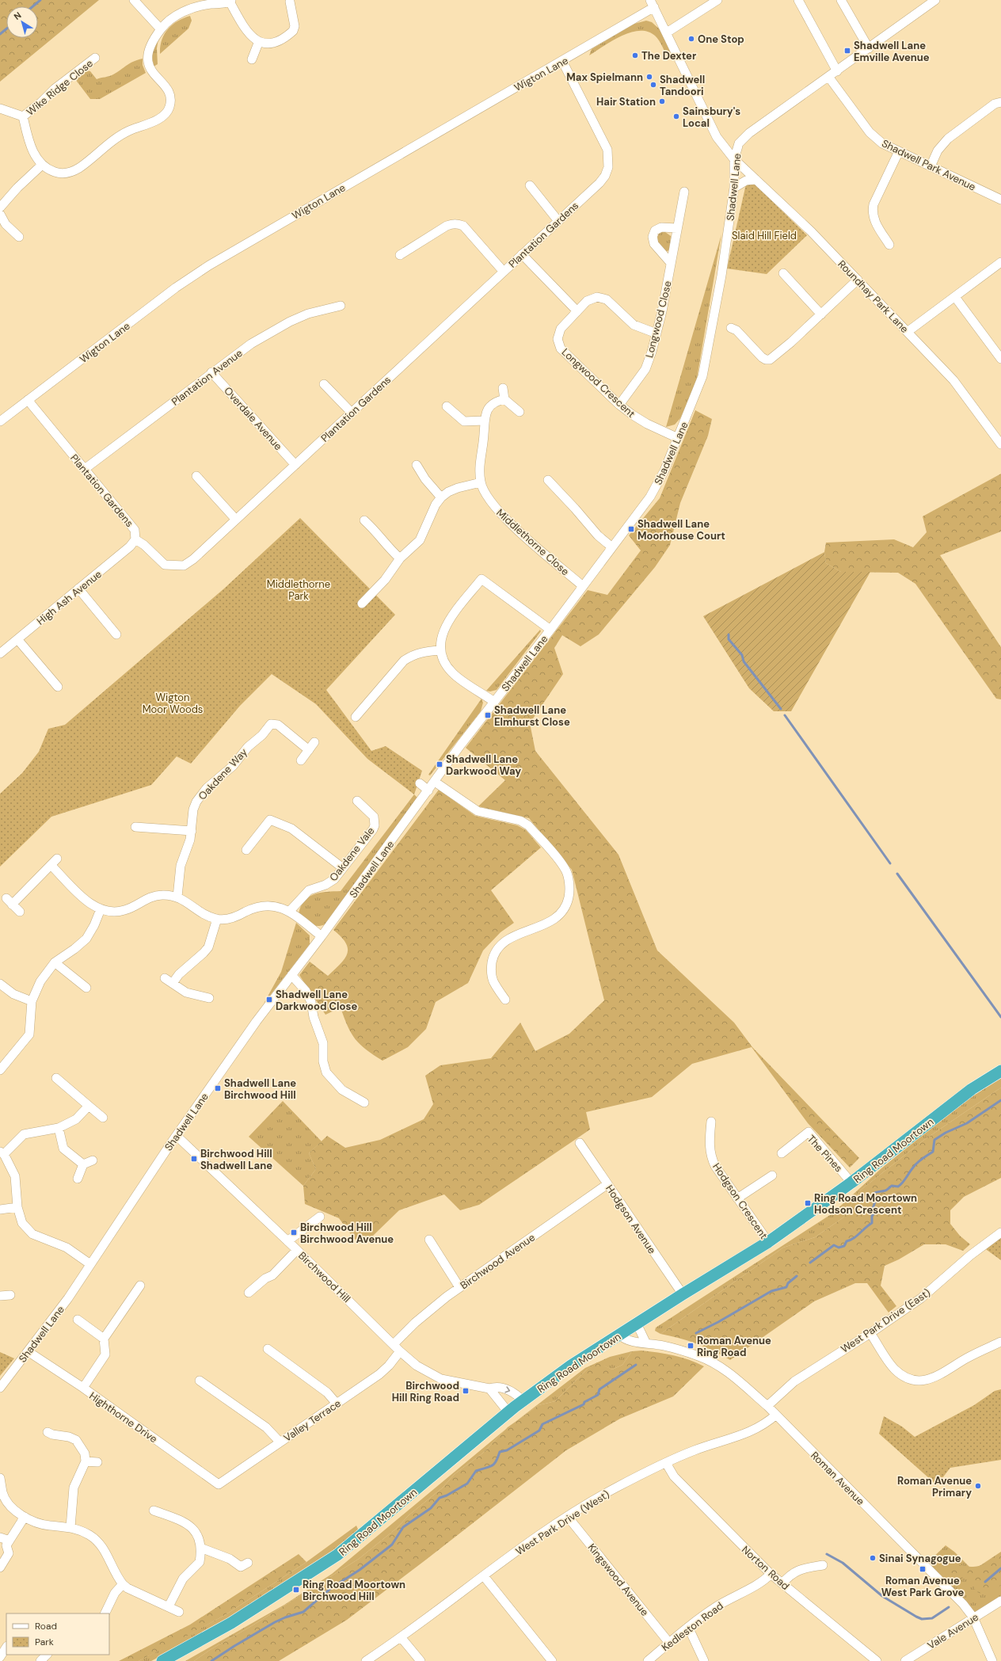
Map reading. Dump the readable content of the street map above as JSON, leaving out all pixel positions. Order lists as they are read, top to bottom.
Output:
{
  "streets": {
    "highway": ["Ring Road Moortown"],
    "street": [
      "Wigton Lane",
      "Wike Ridge Close",
      "Shadwell Park Avenue",
      "Shadwell Lane",
      "Plantation Gardens",
      "Roundhay Park Lane",
      "Longwood Close",
      "Plantation Avenue",
      "Longwood Crescent",
      "Overdale Avenue",
      "Middlethorne Close",
      "High Ash Avenue",
      "Oakdene Way",
      "Oakdene Vale",
      "The Pines",
      "Hodgson Crescent",
      "Hodgson Avenue",
      "Birchwood Avenue",
      "Birchwood Hill",
      "West Park Drive (East)",
      "Highthorne Drive",
      "Valley Terrace",
      "Roman Avenue",
      "West Park Drive (West)",
      "Norton Road",
      "Kingswood Avenue",
      "Kedleston Road",
      "Vale Avenue"
    ]
  },
  "crossings": [
    ["Wigton Lane", "Plantation Gardens"],
    ["Wigton Lane", "Roundhay Park Lane"],
    ["Shadwell Park Avenue", "Shadwell Lane"],
    ["Shadwell Lane", "Roundhay Park Lane"],
    ["Shadwell Lane", "Longwood Crescent"],
    ["Shadwell Lane", "Middlethorne Close"],
    ["Shadwell Lane", "Birchwood Hill"],
    ["Shadwell Lane", "Highthorne Drive"],
    ["Plantation Gardens", "Plantation Avenue"],
    ["Plantation Gardens", "Overdale Avenue"],
    ["Plantation Gardens", "High Ash Avenue"],
    ["Longwood Close", "Longwood Crescent"],
    ["Plantation Avenue", "Overdale Avenue"],
    ["Ring Road Moortown", "The Pines"],
    ["Ring Road Moortown", "Hodgson Crescent"],
    ["Ring Road Moortown", "Hodgson Avenue"],
    ["Ring Road Moortown", "Birchwood Hill"],
    ["Ring Road Moortown", "Roman Avenue"],
    ["Hodgson Avenue", "Birchwood Avenue"],
    ["Birchwood Avenue", "Birchwood Hill"],
    ["Birchwood Hill", "Valley Terrace"],
    ["West Park Drive (East)", "Roman Avenue"],
    ["Highthorne Drive", "Valley Terrace"],
    ["Roman Avenue", "West Park Drive (West)"],
    ["Roman Avenue", "Vale Avenue"],
    ["West Park Drive (West)", "Norton Road"],
    ["West Park Drive (West)", "Kingswood Avenue"],
    ["Norton Road", "Kedleston Road"],
    ["Kingswood Avenue", "Kedleston Road"]
  ],
  "parks": ["Slaid Hill Field", "Middlethorne Park", "Wigton Moor Woods"],
  "places": {
    "other": [
      "One Stop",
      "The Dexter",
      "Max Spielmann",
      "Shadwell Tandoori",
      "Hair Station",
      "Sainsbury's Local",
      "Roman Avenue Primary",
      "Sinai Synagogue"
    ],
    "transit": [
      "Shadwell Lane Emville Avenue",
      "Shadwell Lane Moorhouse Court",
      "Shadwell Lane Elmhurst Close",
      "Shadwell Lane Darkwood Way",
      "Shadwell Lane Darkwood Close",
      "Shadwell Lane Birchwood Hill",
      "Birchwood Hill Shadwell Lane",
      "Ring Road Moortown Hodson Crescent",
      "Birchwood Hill Birchwood Avenue",
      "Roman Avenue Ring Road",
      "Birchwood Hill Ring Road",
      "Roman Avenue West Park Grove",
      "Ring Road Moortown Birchwood Hill"
    ]
  },
  "legend": ["Road", "Park"],
  "north": "top left"
}
